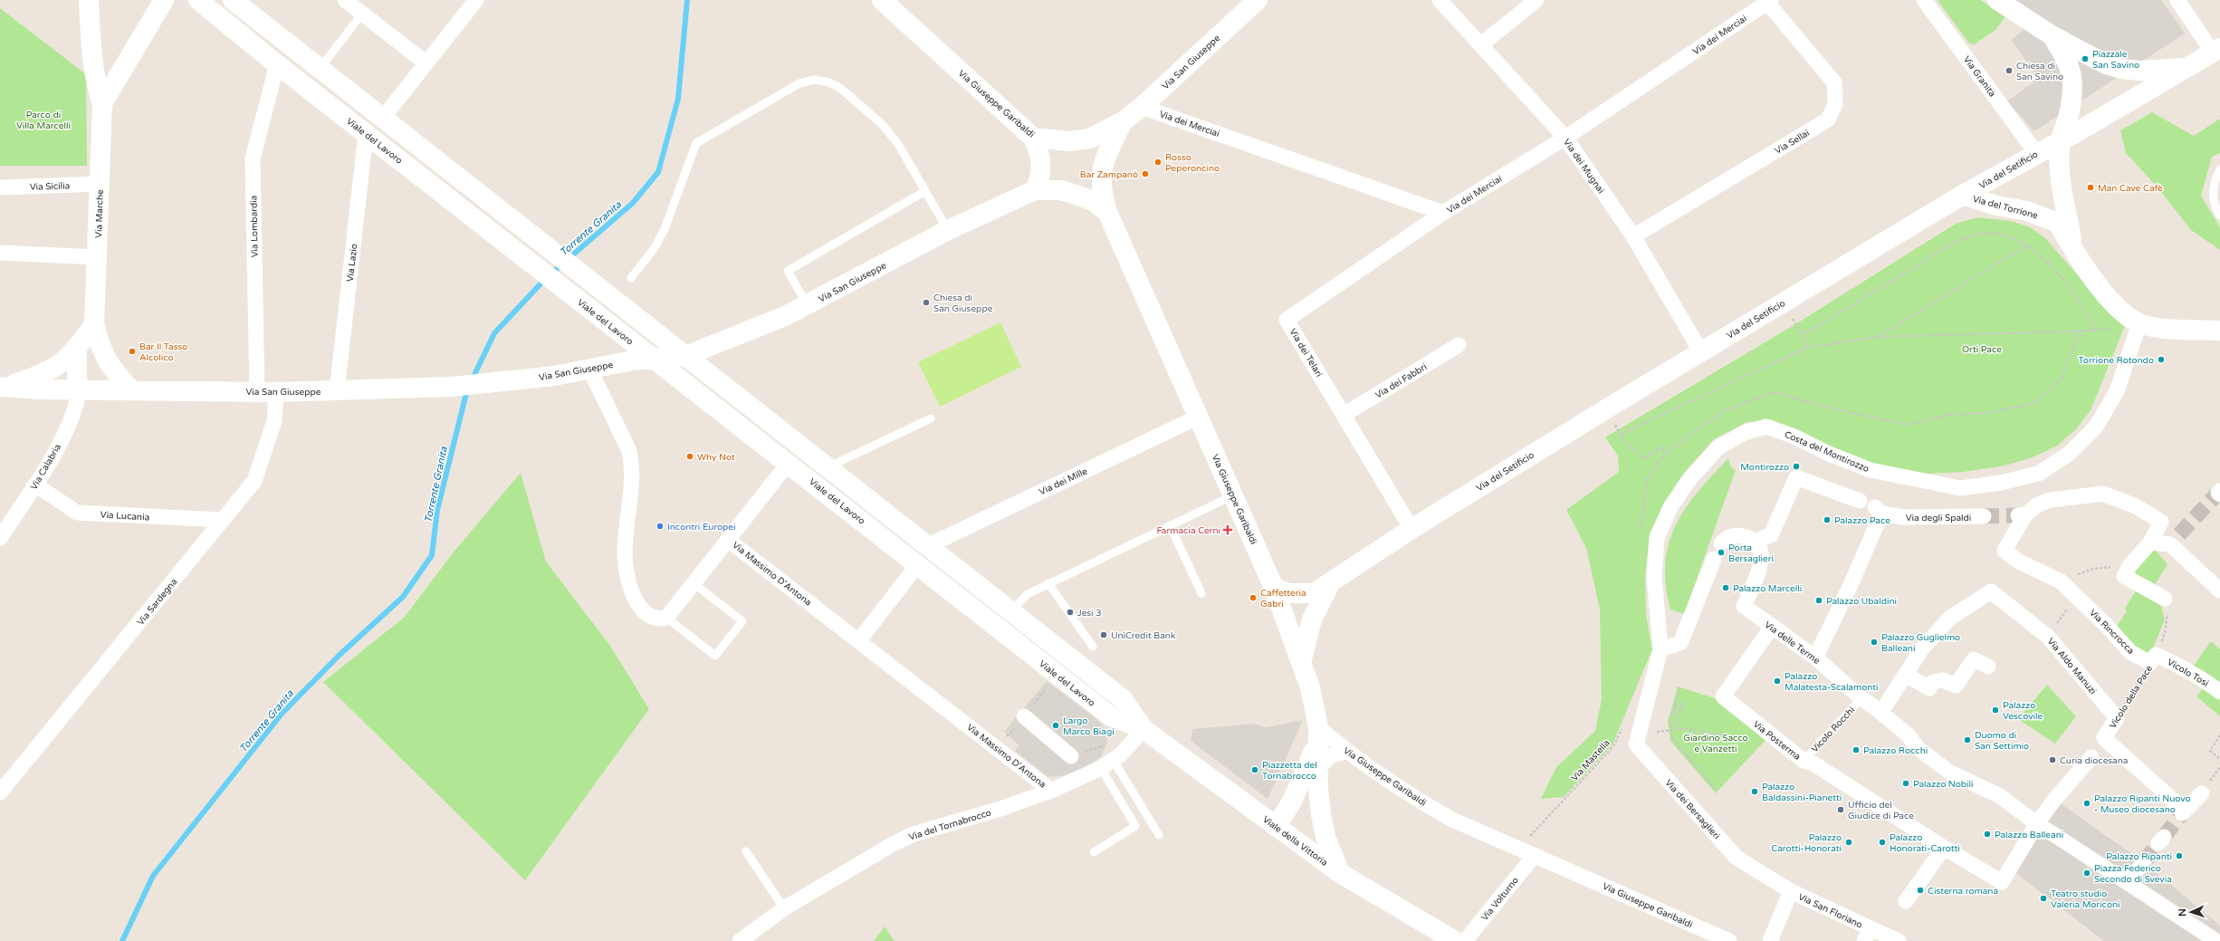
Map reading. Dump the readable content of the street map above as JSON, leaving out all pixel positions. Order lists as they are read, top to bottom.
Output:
{
  "streets": {
    "main road": [
      "Via San Giuseppe",
      "Via Giuseppe Garibaldi",
      "Viale del Lavoro",
      "Via del Setificio",
      "Via del Torrione",
      "Via Marche",
      "Viale della Vittoria"
    ],
    "street": [
      "Via dei Merciai",
      "Via Granita",
      "Via Sellai",
      "Via dei Mugnai",
      "Via Sicilia",
      "Via Lombardia",
      "Via Lazio",
      "Via dei Telari",
      "Via dei Fabbri",
      "Costa del Montirozzo",
      "Via Calabria",
      "Via dei Mille",
      "Via Lucania",
      "Via degli Spaldi",
      "Via Massimo D'Antona",
      "Via Sardegna",
      "Via Rincrocca",
      "Via delle Terme",
      "Via Aldo Manuzi",
      "Vicolo Tosi",
      "Vicolo della Pace",
      "Via Posterma",
      "Via dei Bersaglieri",
      "Via del Tornabrocco",
      "Via Volturno",
      "Via San Floriano"
    ],
    "lane": ["Vicolo Rocchi"],
    "path": ["Via Mastella"]
  },
  "crossings": [
    ["Via dei Merciai", "Via San Giuseppe"],
    ["Via dei Merciai", "Via Sellai"],
    ["Via dei Merciai", "Via dei Mugnai"],
    ["Via dei Merciai", "Via dei Telari"],
    ["Via San Giuseppe", "Via Giuseppe Garibaldi"],
    ["Via San Giuseppe", "Viale del Lavoro"],
    ["Via San Giuseppe", "Via Lombardia"],
    ["Via San Giuseppe", "Via Lazio"],
    ["Via San Giuseppe", "Via Calabria"],
    ["Via San Giuseppe", "Via Sardegna"],
    ["Via Granita", "Via del Setificio"],
    ["Via Giuseppe Garibaldi", "Via del Setificio"],
    ["Via Giuseppe Garibaldi", "Via dei Mille"],
    ["Via Giuseppe Garibaldi", "Via Mastella"],
    ["Via Giuseppe Garibaldi", "Via Volturno"],
    ["Viale del Lavoro", "Via Lombardia"],
    ["Viale del Lavoro", "Via Lazio"],
    ["Viale del Lavoro", "Via Massimo D'Antona"],
    ["Viale del Lavoro", "Via del Tornabrocco"],
    ["Viale del Lavoro", "Viale della Vittoria"],
    ["Via Sellai", "Via dei Mugnai"],
    ["Via dei Mugnai", "Via del Setificio"],
    ["Via del Setificio", "Via del Torrione"],
    ["Via del Setificio", "Via dei Telari"],
    ["Via Sicilia", "Via Marche"],
    ["Via del Torrione", "Costa del Montirozzo"],
    ["Via Lombardia", "Via Sardegna"],
    ["Via dei Telari", "Via dei Fabbri"],
    ["Costa del Montirozzo", "Via dei Bersaglieri"],
    ["Via Calabria", "Via Lucania"],
    ["Via Lucania", "Via Sardegna"],
    ["Via degli Spaldi", "Via delle Terme"],
    ["Via Massimo D'Antona", "Via del Tornabrocco"],
    ["Via Rincrocca", "Vicolo Tosi"],
    ["Via Rincrocca", "Vicolo della Pace"],
    ["Via delle Terme", "Vicolo Rocchi"],
    ["Via delle Terme", "Via Posterma"],
    ["Via Aldo Manuzi", "Vicolo della Pace"],
    ["Vicolo Tosi", "Vicolo della Pace"],
    ["Vicolo Rocchi", "Via Posterma"],
    ["Via dei Bersaglieri", "Via San Floriano"],
    ["Via del Tornabrocco", "Viale della Vittoria"]
  ],
  "water": ["Torrente Granita"],
  "parks": ["Parco di Villa Marcelli", "Orti Pace", "Giardino Sacco e Vanzetti"],
  "places": {
    "other": [
      "Piazzale San Savino",
      "Chiesa di San Savino",
      "Rosso Peperoncino",
      "Bar Zampanò",
      "Man Cave Cafè",
      "Chiesa di San Giuseppe",
      "Bar Il Tasso Alcolico",
      "Torrione Rotondo",
      "Why Not",
      "Montirozzo",
      "Palazzo Pace",
      "Incontri Europei",
      "Porta Bersaglieri",
      "Palazzo Marcelli",
      "Caffetteria Gabri",
      "Palazzo Ubaldini",
      "Jesi 3",
      "UniCredit Bank",
      "Palazzo Guglielmo Balleani",
      "Palazzo Malatesta-Scalamonti",
      "Palazzo Vescovile",
      "Largo Marco Biagi",
      "Duomo di San Settimio",
      "Palazzo Rocchi",
      "Curia diocesana",
      "Piazzetta del Tornabrocco",
      "Palazzo Nobili",
      "Palazzo Baldassini-Pianetti",
      "Palazzo Ripanti Nuovo - Museo diocesano",
      "Ufficio del Giudice di Pace",
      "Palazzo Balleani",
      "Palazzo Carotti-Honorati",
      "Palazzo Honorati-Carotti",
      "Palazzo Ripanti",
      "Piazza Federico Secondo di Svevia",
      "Cisterna romana",
      "Teatro studio Valeria Moriconi"
    ],
    "health": ["Farmacia Cerni"]
  },
  "north": "left"
}
